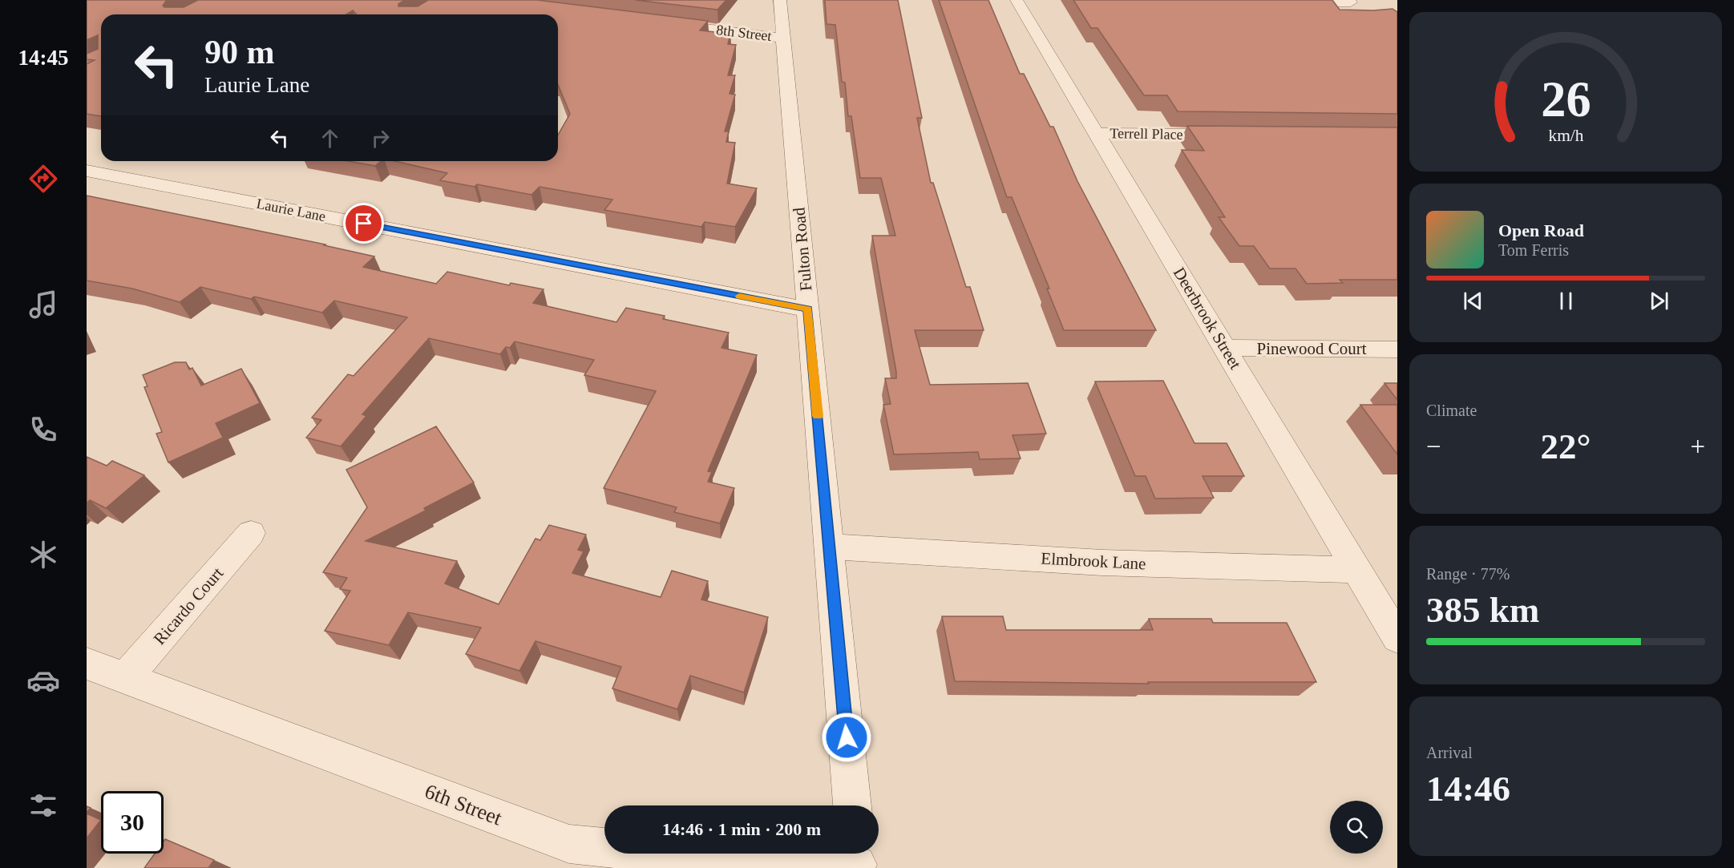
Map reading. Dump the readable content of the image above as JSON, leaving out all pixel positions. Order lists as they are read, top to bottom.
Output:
{
  "streets": {
    "street": [
      "8th Street",
      "Terrell Place",
      "Laurie Lane",
      "Fulton Road",
      "Deerbrook Street",
      "Pinewood Court",
      "Elmbrook Lane",
      "Ricardo Court",
      "6th Street"
    ]
  },
  "crossings": [
    ["8th Street", "Fulton Road"],
    ["Terrell Place", "Deerbrook Street"],
    ["Laurie Lane", "Fulton Road"],
    ["Fulton Road", "Elmbrook Lane"],
    ["Deerbrook Street", "Pinewood Court"],
    ["Deerbrook Street", "Elmbrook Lane"],
    ["Ricardo Court", "6th Street"]
  ],
  "page": {
    "tabs": "14:45",
    "turn": ["90 m", "Laurie Lane"],
    "song": ["Open Road", "Tom Ferris"],
    "tile": [
      "Climate",
      ["Range · 77%", "385 km"],
      ["Arrival", "14:46"]
    ],
    "heat": ["−", "22°", "+"],
    "limit": "30",
    "trip": "14:46 · 1 min · 200 m",
    "gauge": ["26", "km/h"]
  }
}
